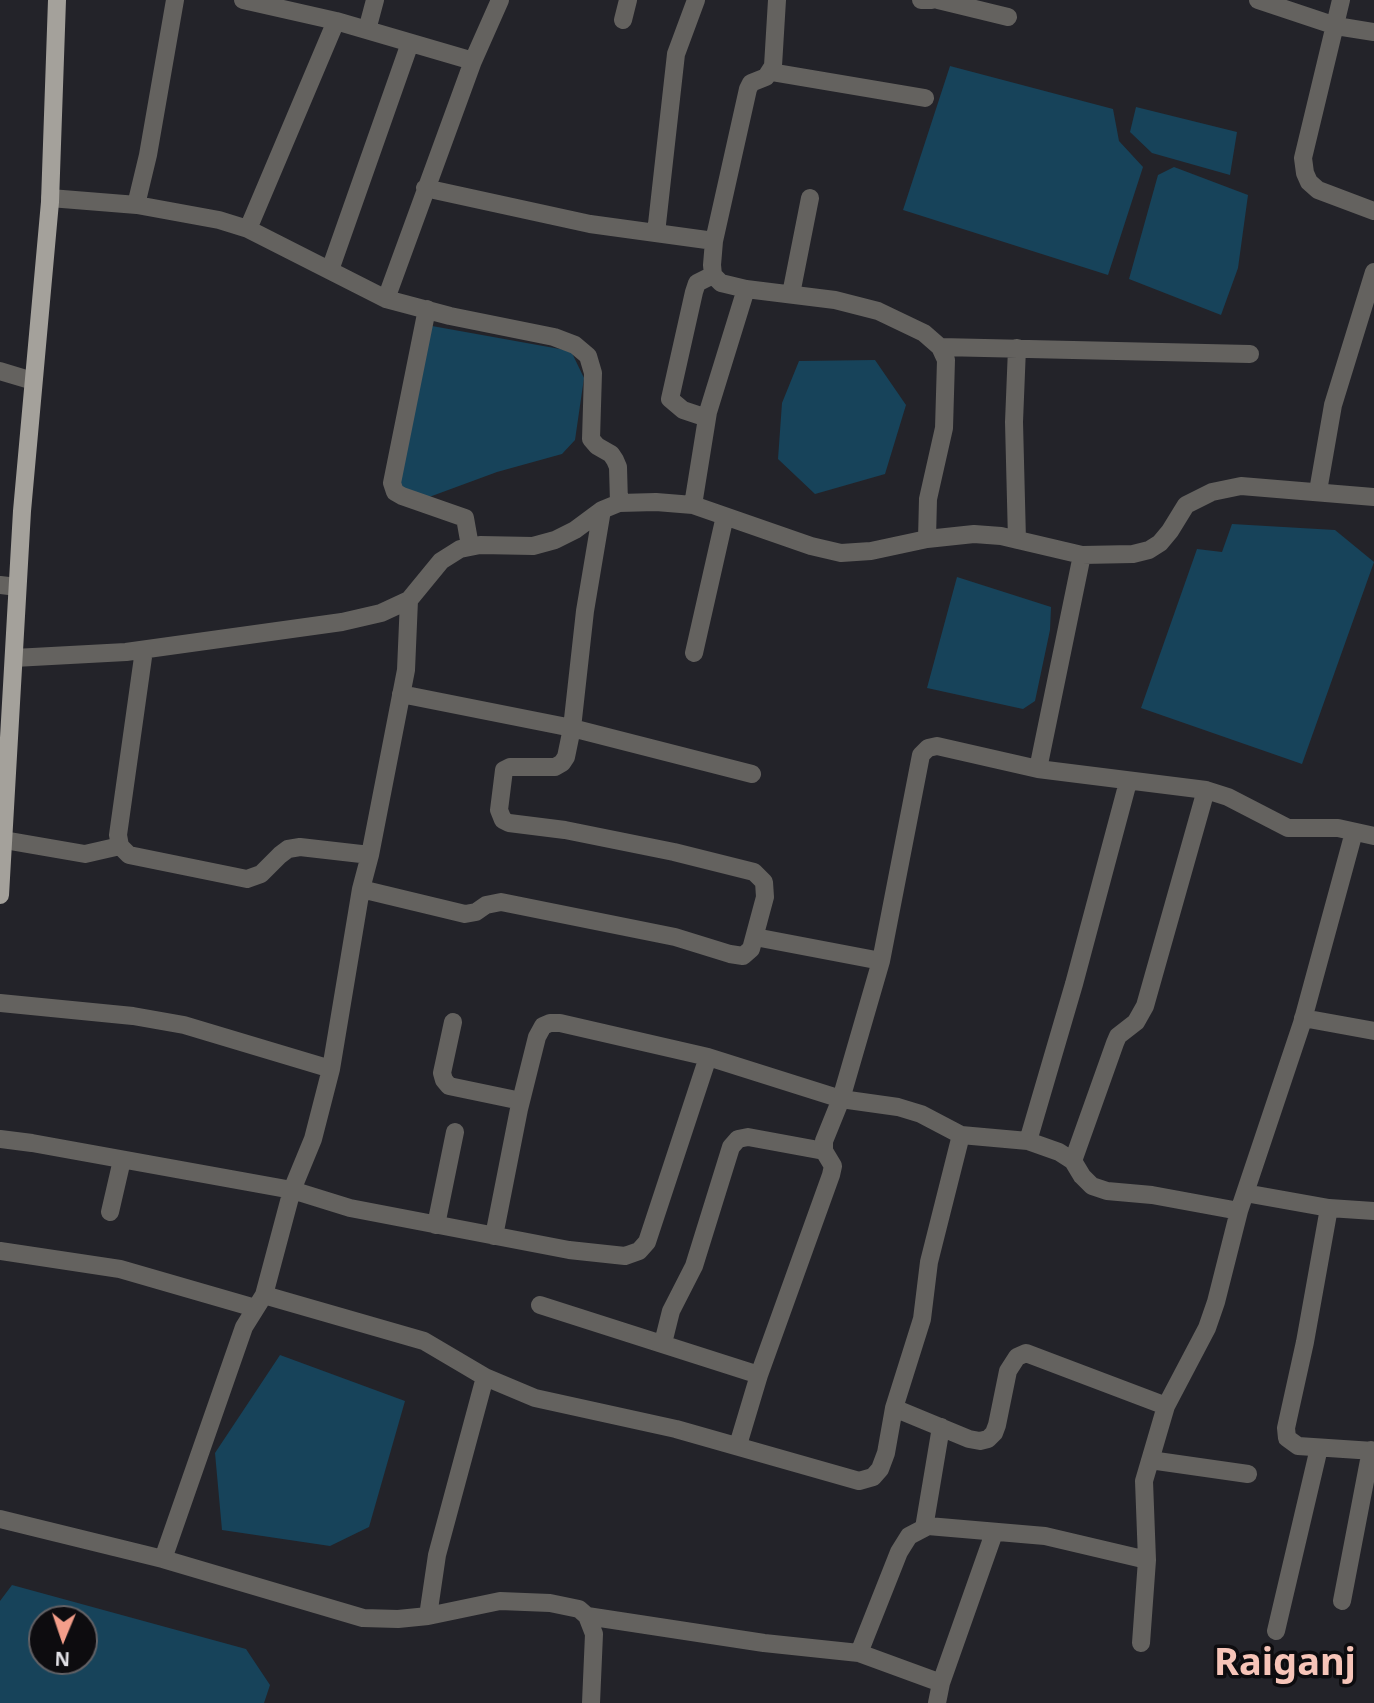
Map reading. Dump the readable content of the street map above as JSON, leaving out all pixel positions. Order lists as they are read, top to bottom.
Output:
{
  "districts": ["Raiganj"],
  "north": "bottom"
}
